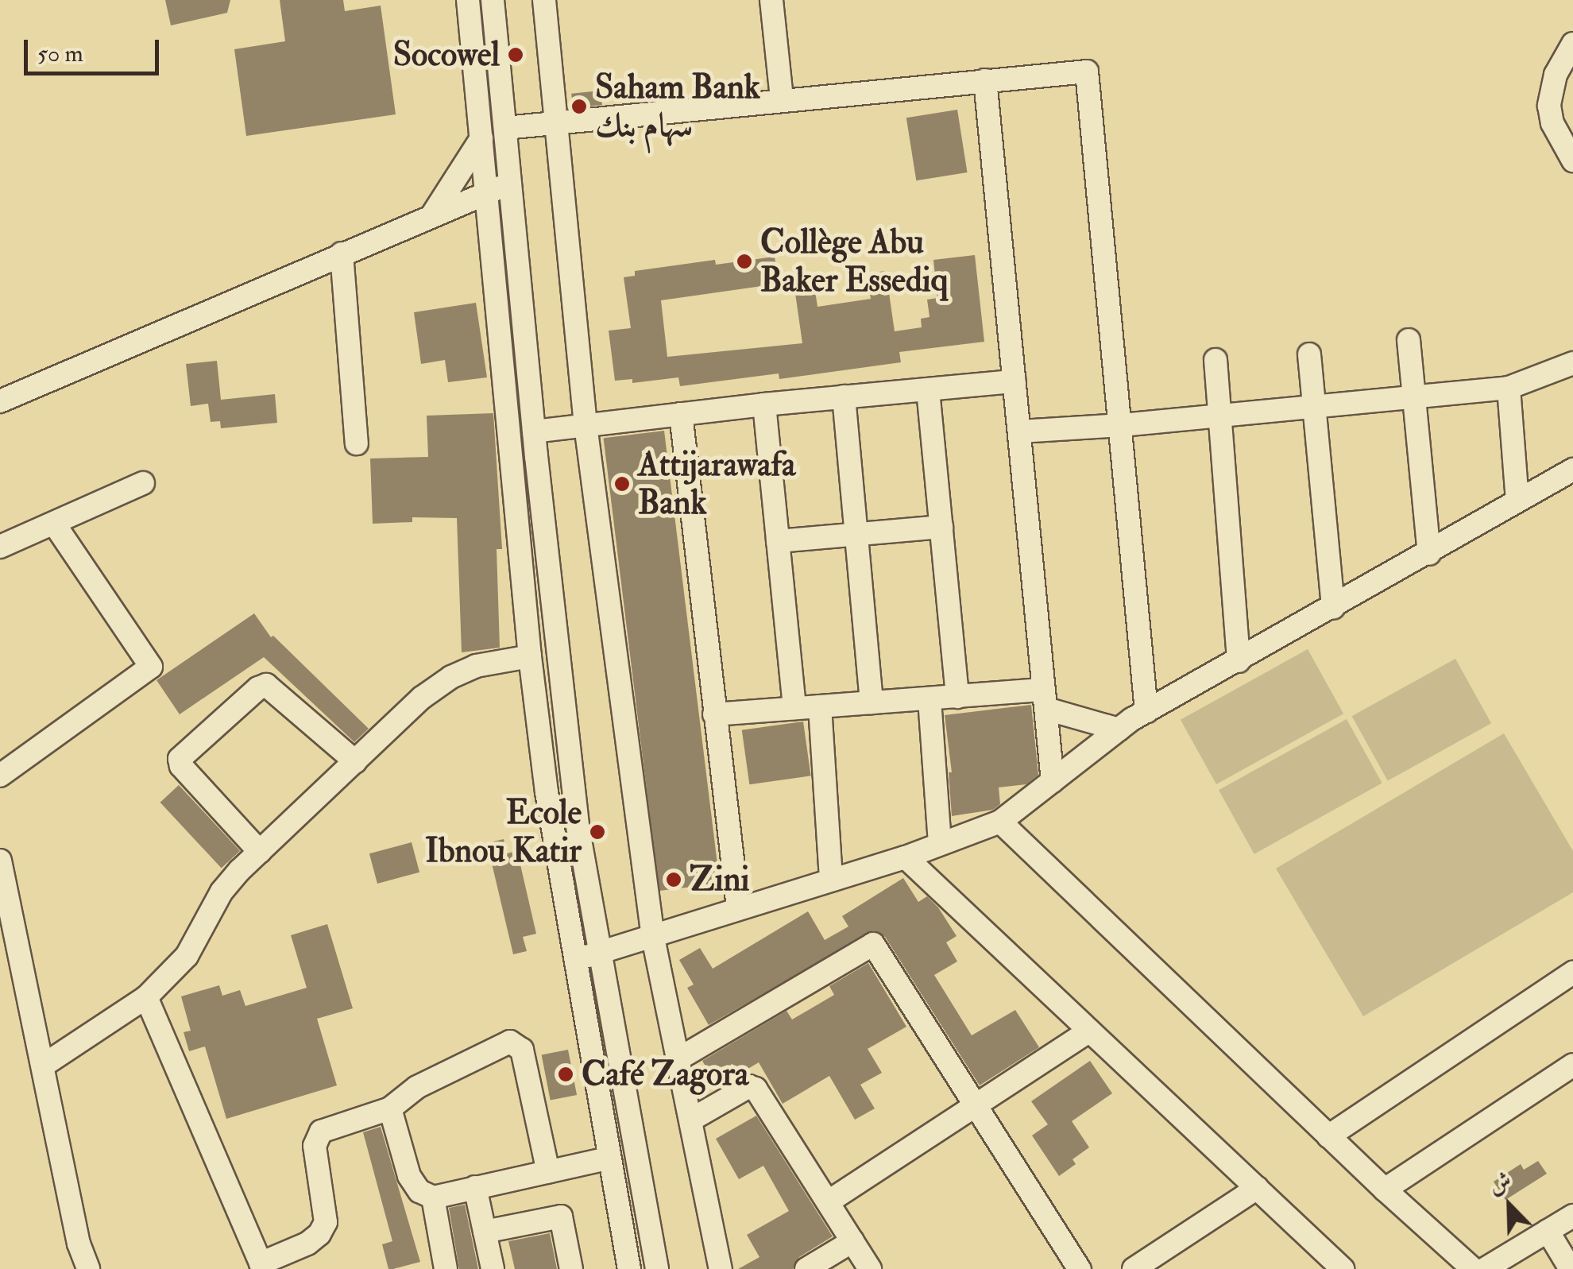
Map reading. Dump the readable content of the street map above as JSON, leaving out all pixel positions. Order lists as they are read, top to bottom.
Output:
{
  "places": [
    "Socowel",
    "Saham Bank سهام بنك",
    "Collège Abu Baker Essediq",
    "Attijarawafa Bank",
    "Ecole Ibnou Katir",
    "Zini",
    "Café Zagora"
  ],
  "scale_bar": "50 m",
  "north": "top left"
}
